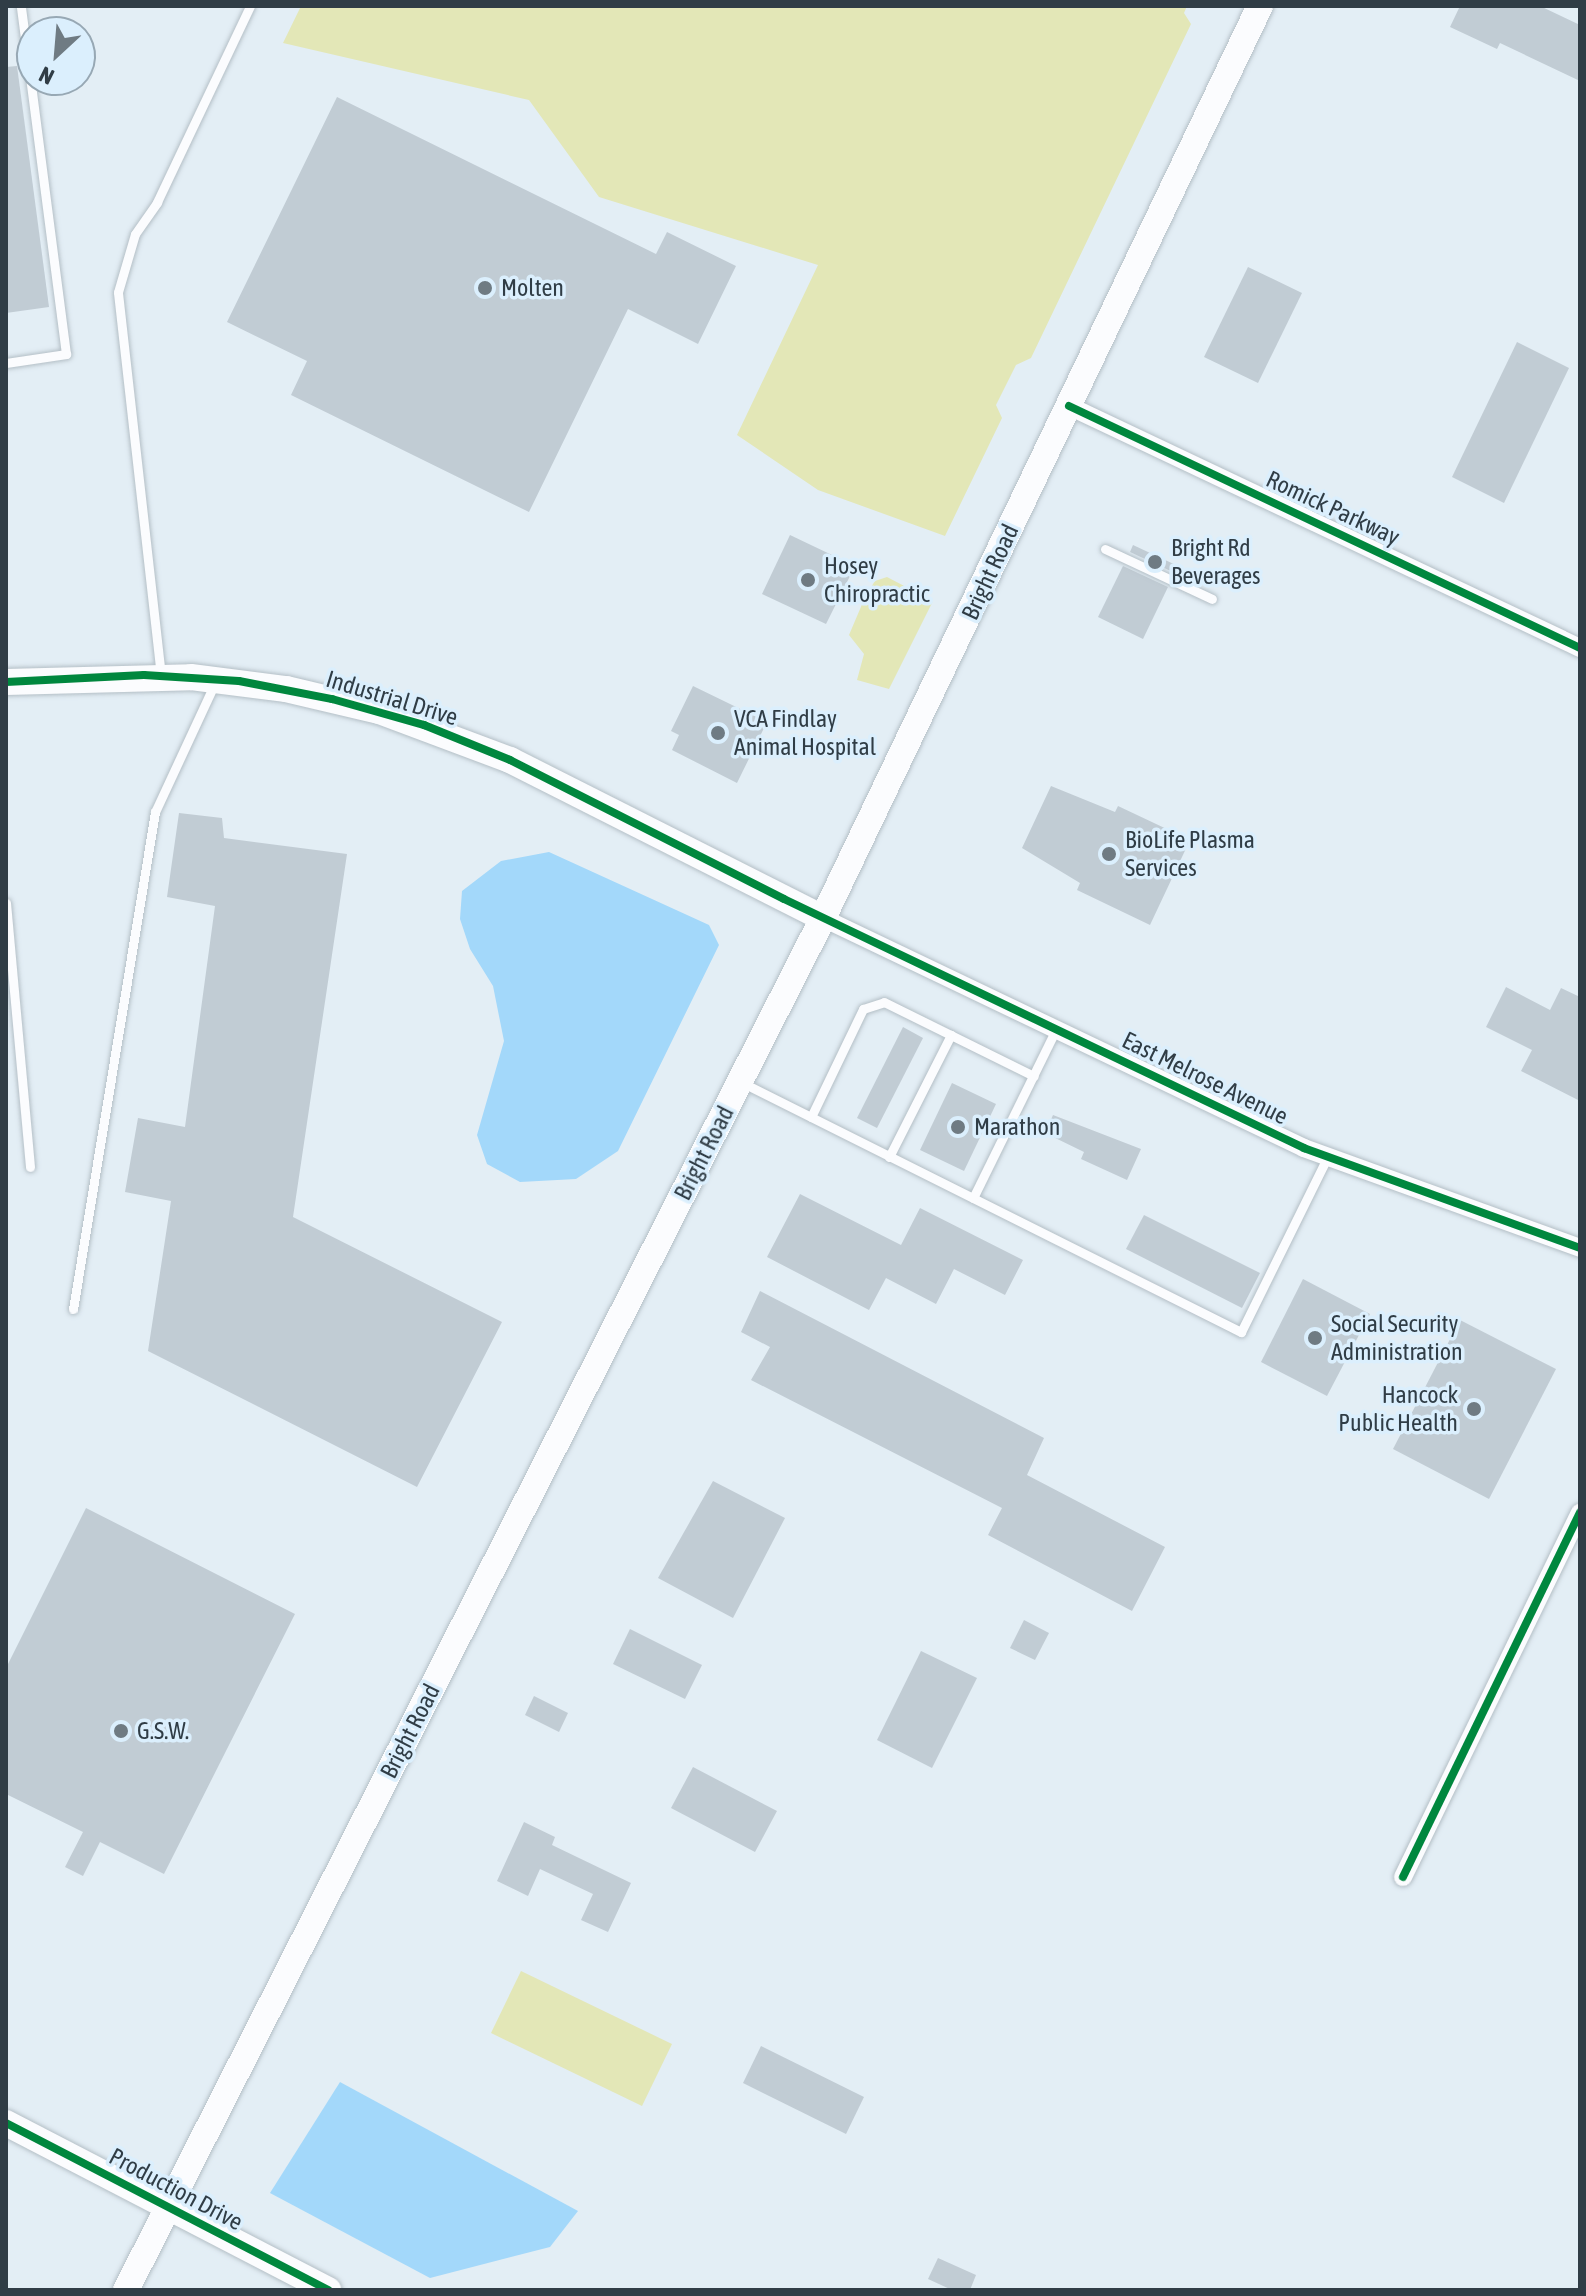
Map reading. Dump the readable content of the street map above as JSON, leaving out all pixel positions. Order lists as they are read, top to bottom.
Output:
{
  "streets": {
    "main road": ["Bright Road", "Industrial Drive", "Production Drive"],
    "street": ["Romick Parkway", "East Melrose Avenue"]
  },
  "crossings": [
    ["Romick Parkway", "Bright Road"],
    ["Bright Road", "Industrial Drive"],
    ["Bright Road", "East Melrose Avenue"],
    ["Bright Road", "Production Drive"],
    ["Industrial Drive", "East Melrose Avenue"]
  ],
  "places": [
    "Molten",
    "Bright Rd Beverages",
    "Hosey Chiropractic",
    "VCA Findlay Animal Hospital",
    "BioLife Plasma Services",
    "Marathon",
    "Social Security Administration",
    "Hancock Public Health",
    "G.S.W."
  ],
  "north": "bottom left"
}
